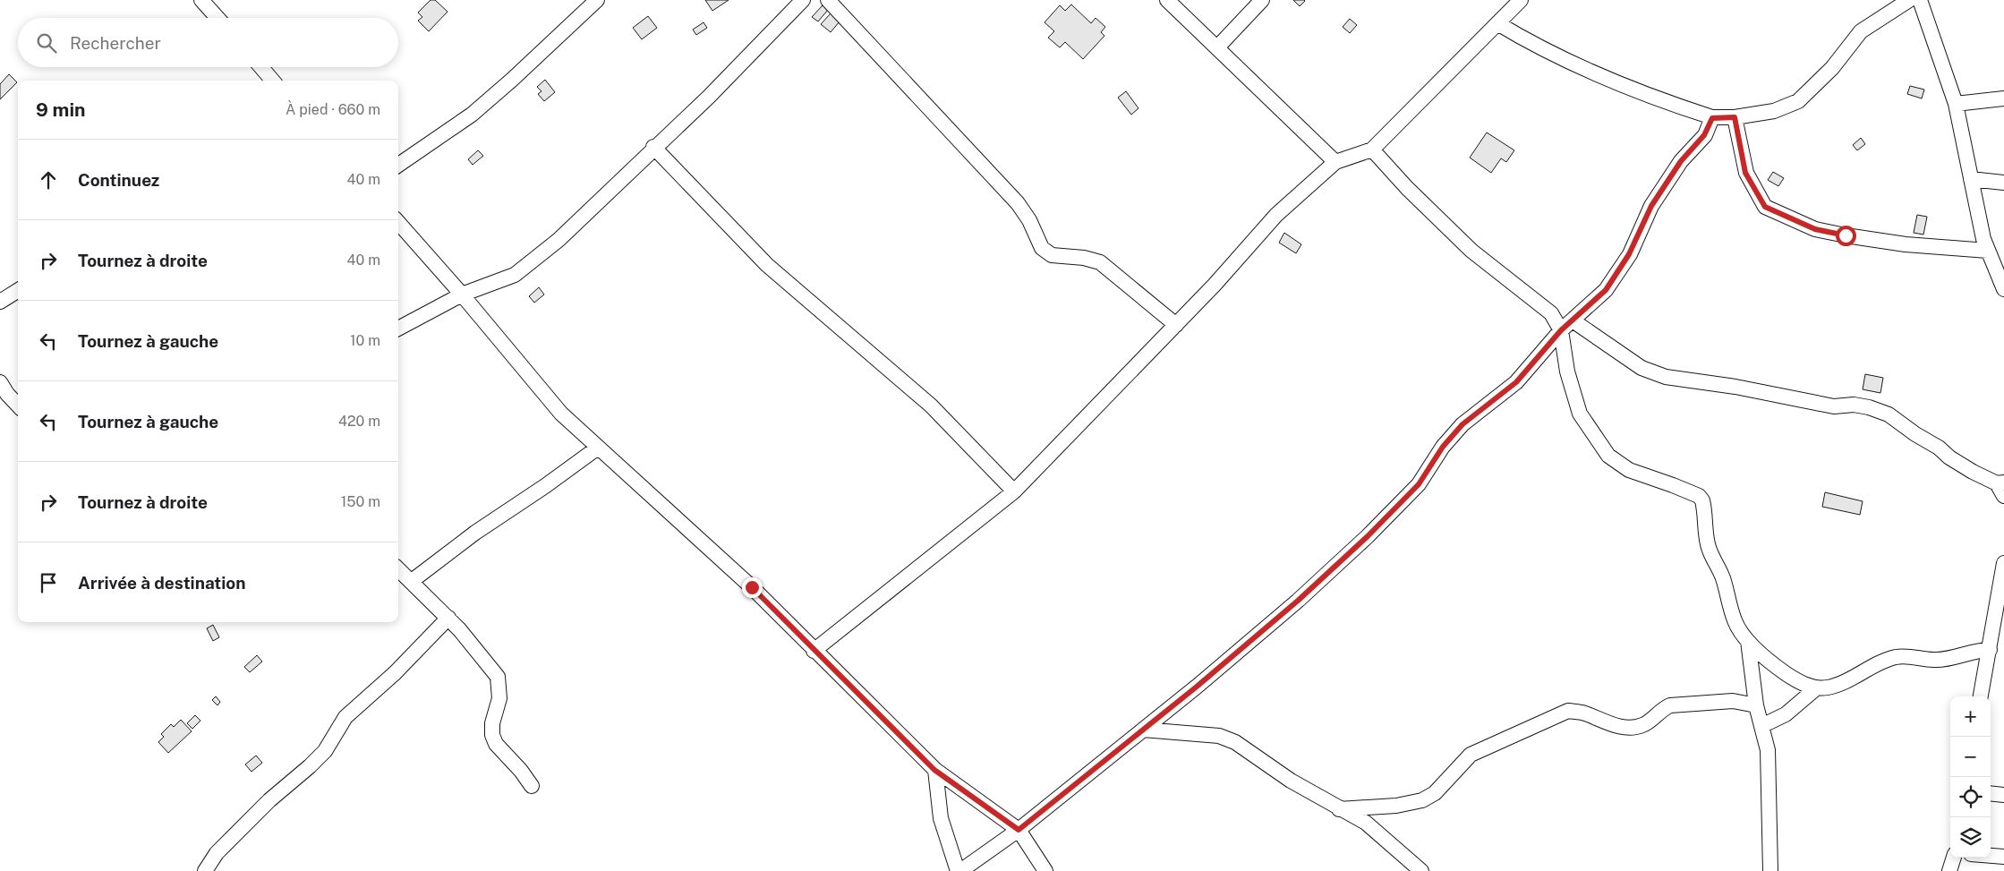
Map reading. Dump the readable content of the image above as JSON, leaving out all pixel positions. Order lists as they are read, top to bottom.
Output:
{
  "page": {
    "search": "Rechercher",
    "heading": ["9 min", "À pied · 660 m"],
    "list": [
      ["Continuez", "40 m"],
      ["Tournez à droite", "40 m"],
      ["Tournez à gauche", "10 m"],
      ["Tournez à gauche", "420 m"],
      ["Tournez à droite", "150 m"],
      "Arrivée à destination"
    ],
    "map_buttons": ["+", "−"]
  }
}
